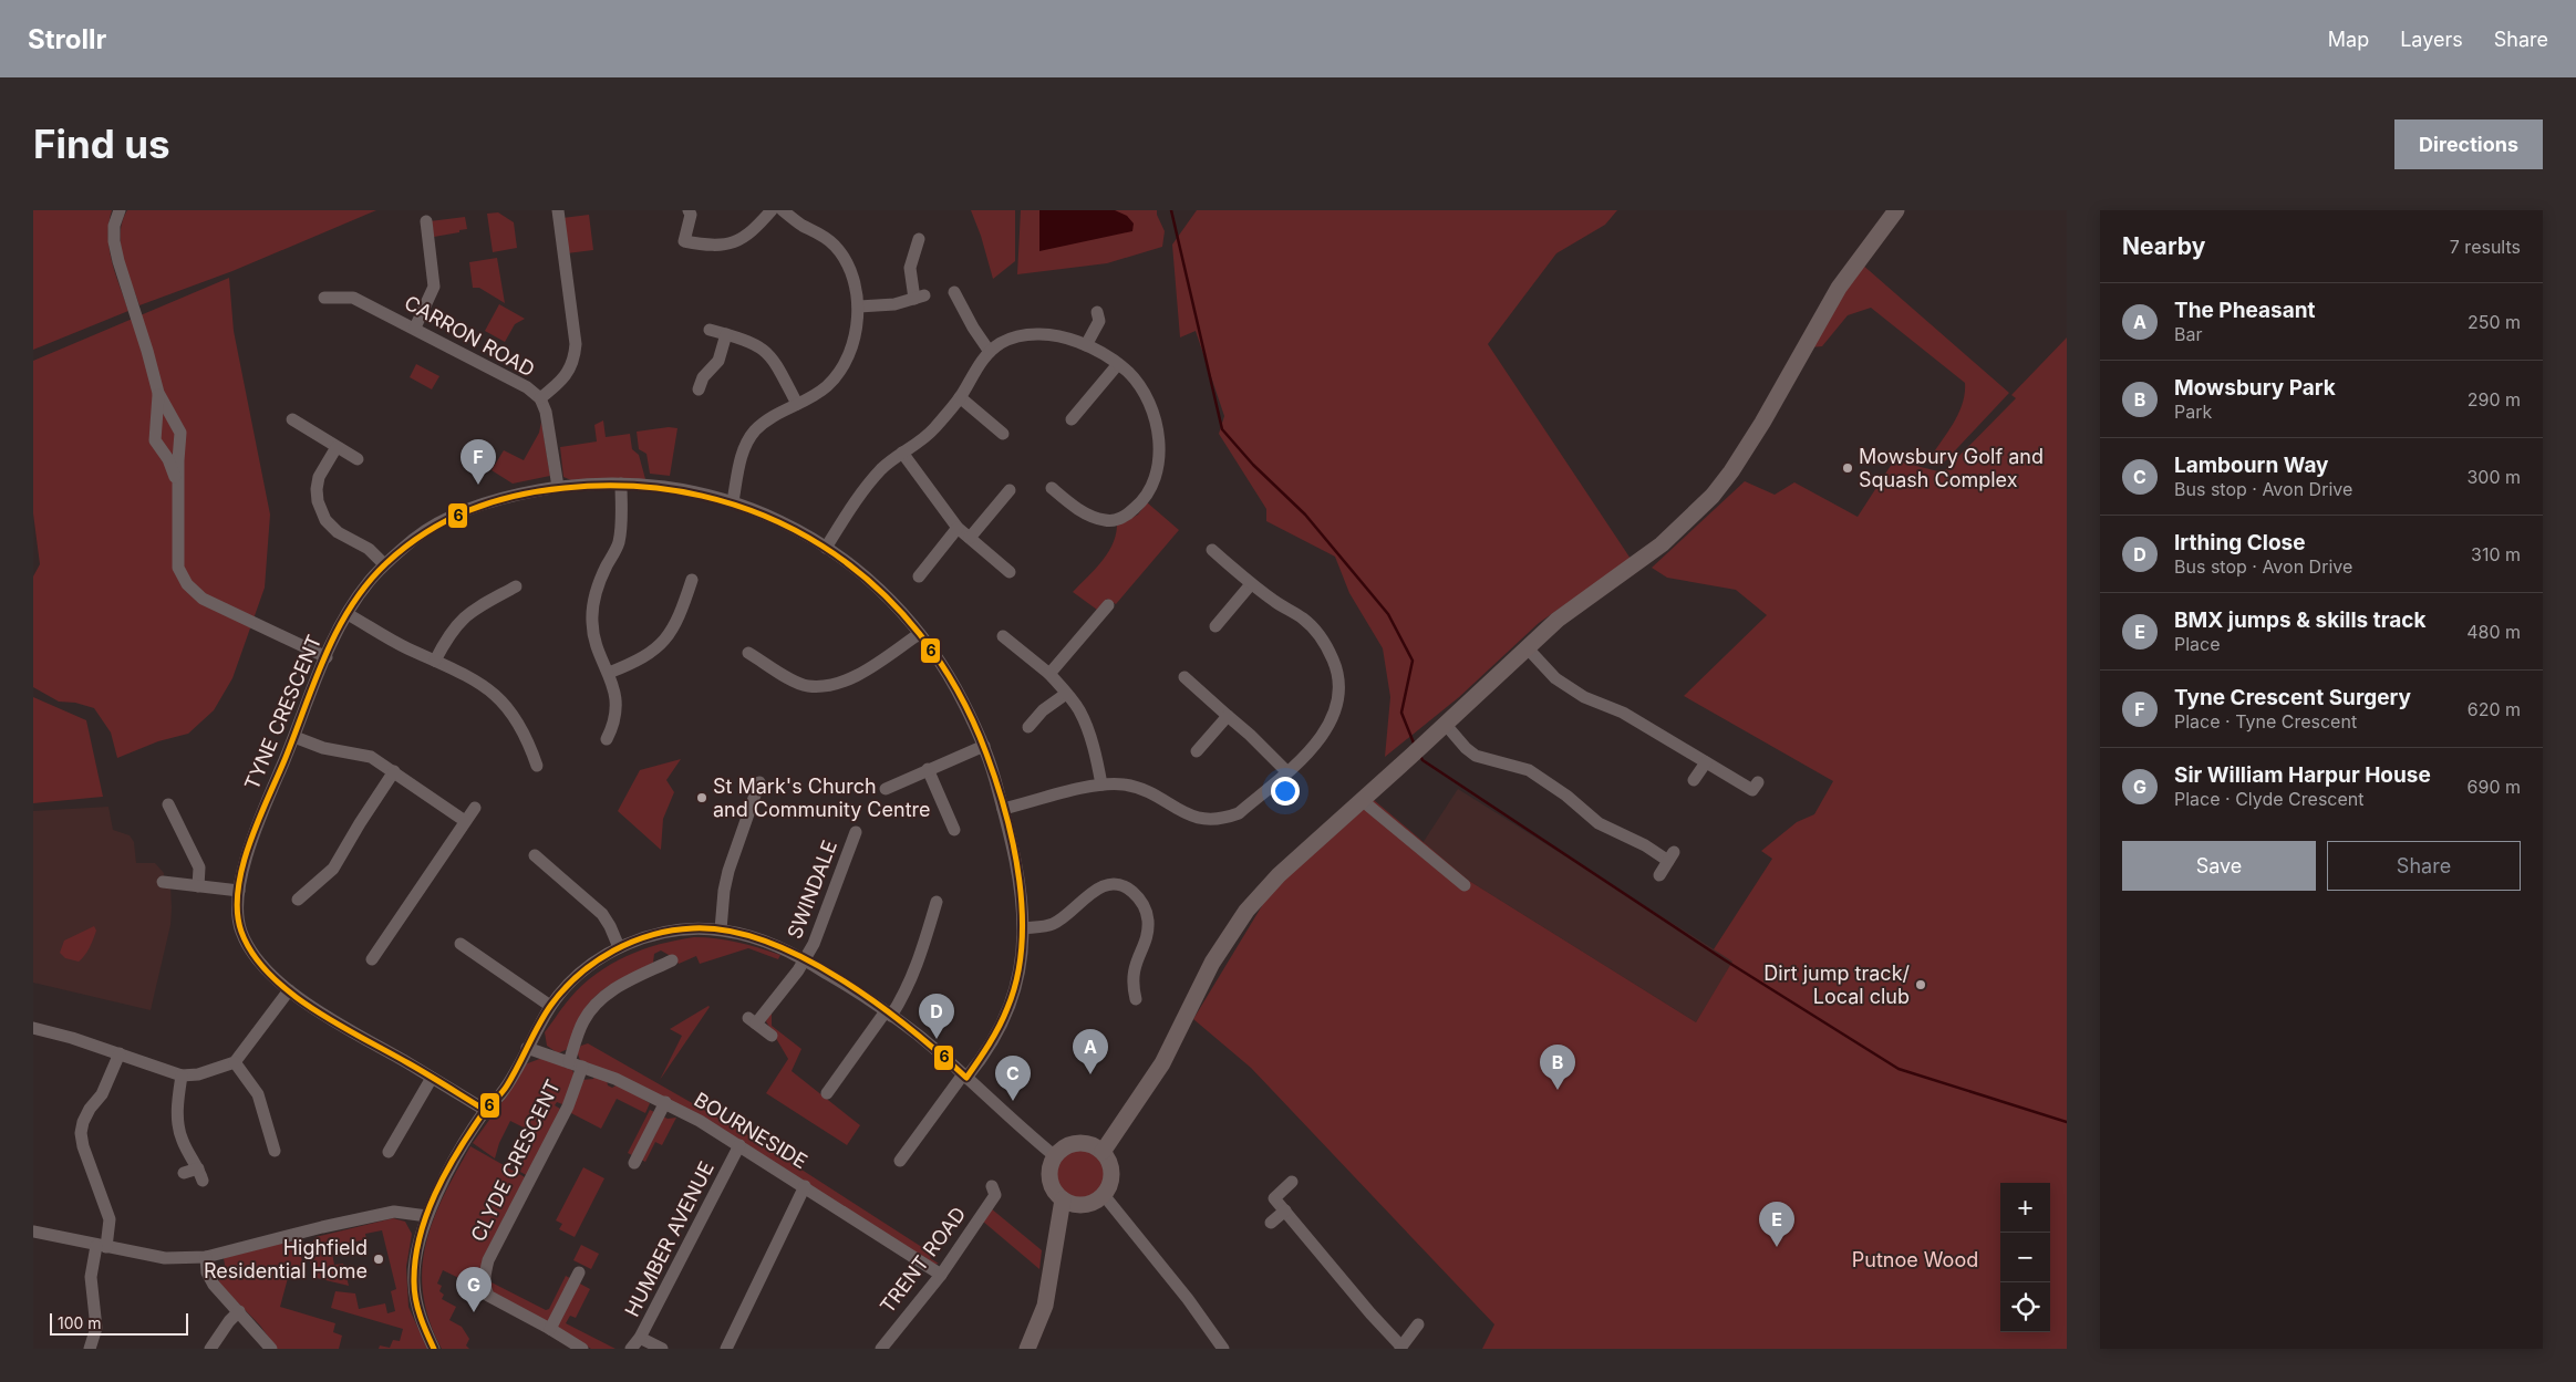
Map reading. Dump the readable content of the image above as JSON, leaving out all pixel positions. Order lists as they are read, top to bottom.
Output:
{
  "streets": {
    "street": [
      "CARRON ROAD",
      "TYNE CRESCENT",
      "SWINDALE",
      "BOURNESIDE",
      "CLYDE CRESCENT",
      "HUMBER AVENUE",
      "TRENT ROAD"
    ]
  },
  "crossings": [
    ["CARRON ROAD", "TYNE CRESCENT"],
    ["BOURNESIDE", "CLYDE CRESCENT"],
    ["BOURNESIDE", "HUMBER AVENUE"],
    ["BOURNESIDE", "TRENT ROAD"]
  ],
  "parks": ["Putnoe Wood"],
  "places": [
    "Mowsbury Golf and Squash Complex",
    "St Mark's Church and Community Centre",
    "Dirt jump track/ Local club",
    "Highfield Residential Home"
  ],
  "lines": ["transit line 6"],
  "scale_bar": "100 m",
  "page": {
    "header": "Strollr",
    "nav": ["Map", "Layers", "Share"],
    "buttons": [
      "Directions",
      ["Save", "Share"]
    ],
    "title": "Find us",
    "heading": ["Nearby", "7 results"],
    "list": [
      {
        "mark": "A",
        "name": "The Pheasant",
        "note": "Bar",
        "value": "250 m"
      },
      {
        "mark": "B",
        "name": "Mowsbury Park",
        "note": "Park",
        "value": "290 m"
      },
      {
        "mark": "C",
        "name": "Lambourn Way",
        "note": "Bus stop · Avon Drive",
        "value": "300 m"
      },
      {
        "mark": "D",
        "name": "Irthing Close",
        "note": "Bus stop · Avon Drive",
        "value": "310 m"
      },
      {
        "mark": "E",
        "name": "BMX jumps & skills track",
        "note": "Place",
        "value": "480 m"
      },
      {
        "mark": "F",
        "name": "Tyne Crescent Surgery",
        "note": "Place · Tyne Crescent",
        "value": "620 m"
      },
      {
        "mark": "G",
        "name": "Sir William Harpur House",
        "note": "Place · Clyde Crescent",
        "value": "690 m"
      }
    ],
    "pins": [
      "F",
      "D",
      "A",
      "B",
      "C",
      "E",
      "G"
    ],
    "map_buttons": ["+", "−"],
    "scale": "100 m"
  }
}
